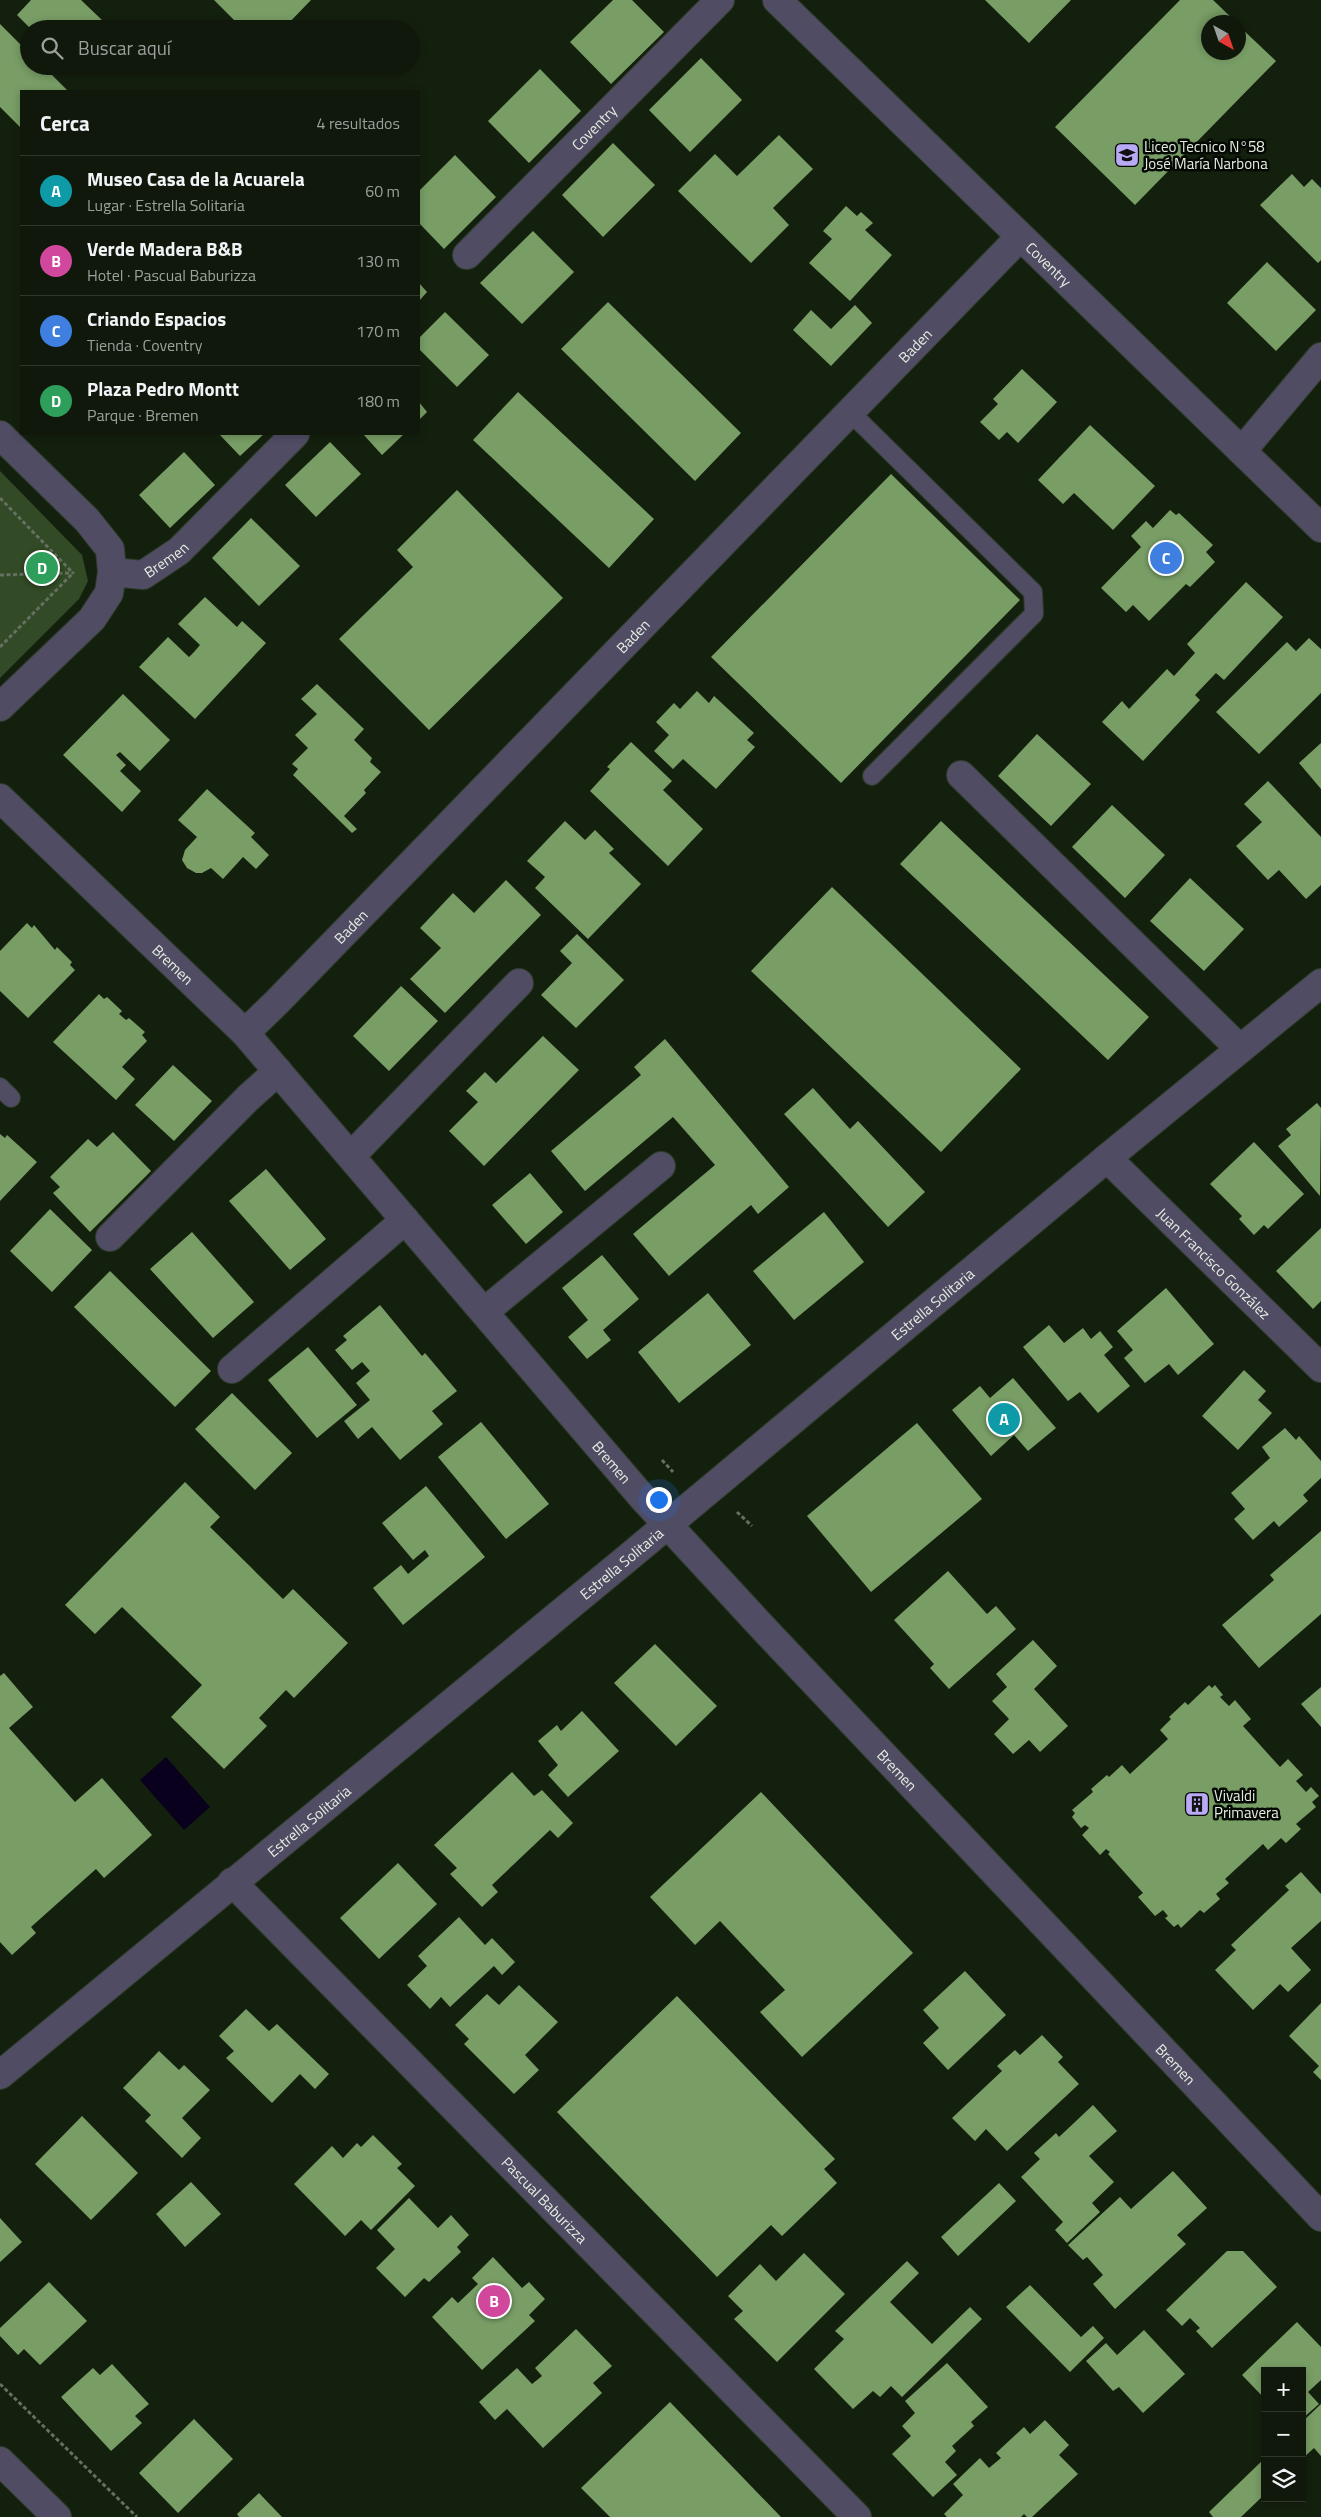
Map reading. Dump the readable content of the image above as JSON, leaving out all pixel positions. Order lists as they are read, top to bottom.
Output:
{
  "streets": {
    "street": [
      "Coventry",
      "Baden",
      "Bremen",
      "Juan Francisco González",
      "Estrella Solitaria",
      "Pascual Baburizza"
    ]
  },
  "crossings": [
    ["Coventry", "Baden"],
    ["Baden", "Bremen"],
    ["Bremen", "Estrella Solitaria"],
    ["Juan Francisco González", "Estrella Solitaria"],
    ["Estrella Solitaria", "Pascual Baburizza"]
  ],
  "places": {
    "school or university": ["Liceo Tecnico N°58 José María Narbona"],
    "building": ["Vivaldi Primavera"]
  },
  "north": "bottom right",
  "page": {
    "search": "Buscar aquí",
    "heading": ["Cerca", "4 resultados"],
    "list": [
      {
        "mark": "A",
        "name": "Museo Casa de la Acuarela",
        "note": "Lugar · Estrella Solitaria",
        "value": "60 m"
      },
      {
        "mark": "B",
        "name": "Verde Madera B&B",
        "note": "Hotel · Pascual Baburizza",
        "value": "130 m"
      },
      {
        "mark": "C",
        "name": "Criando Espacios",
        "note": "Tienda · Coventry",
        "value": "170 m"
      },
      {
        "mark": "D",
        "name": "Plaza Pedro Montt",
        "note": "Parque · Bremen",
        "value": "180 m"
      }
    ],
    "pins": [
      "C",
      "D",
      "A",
      "B"
    ],
    "map_buttons": ["+", "−"]
  }
}
